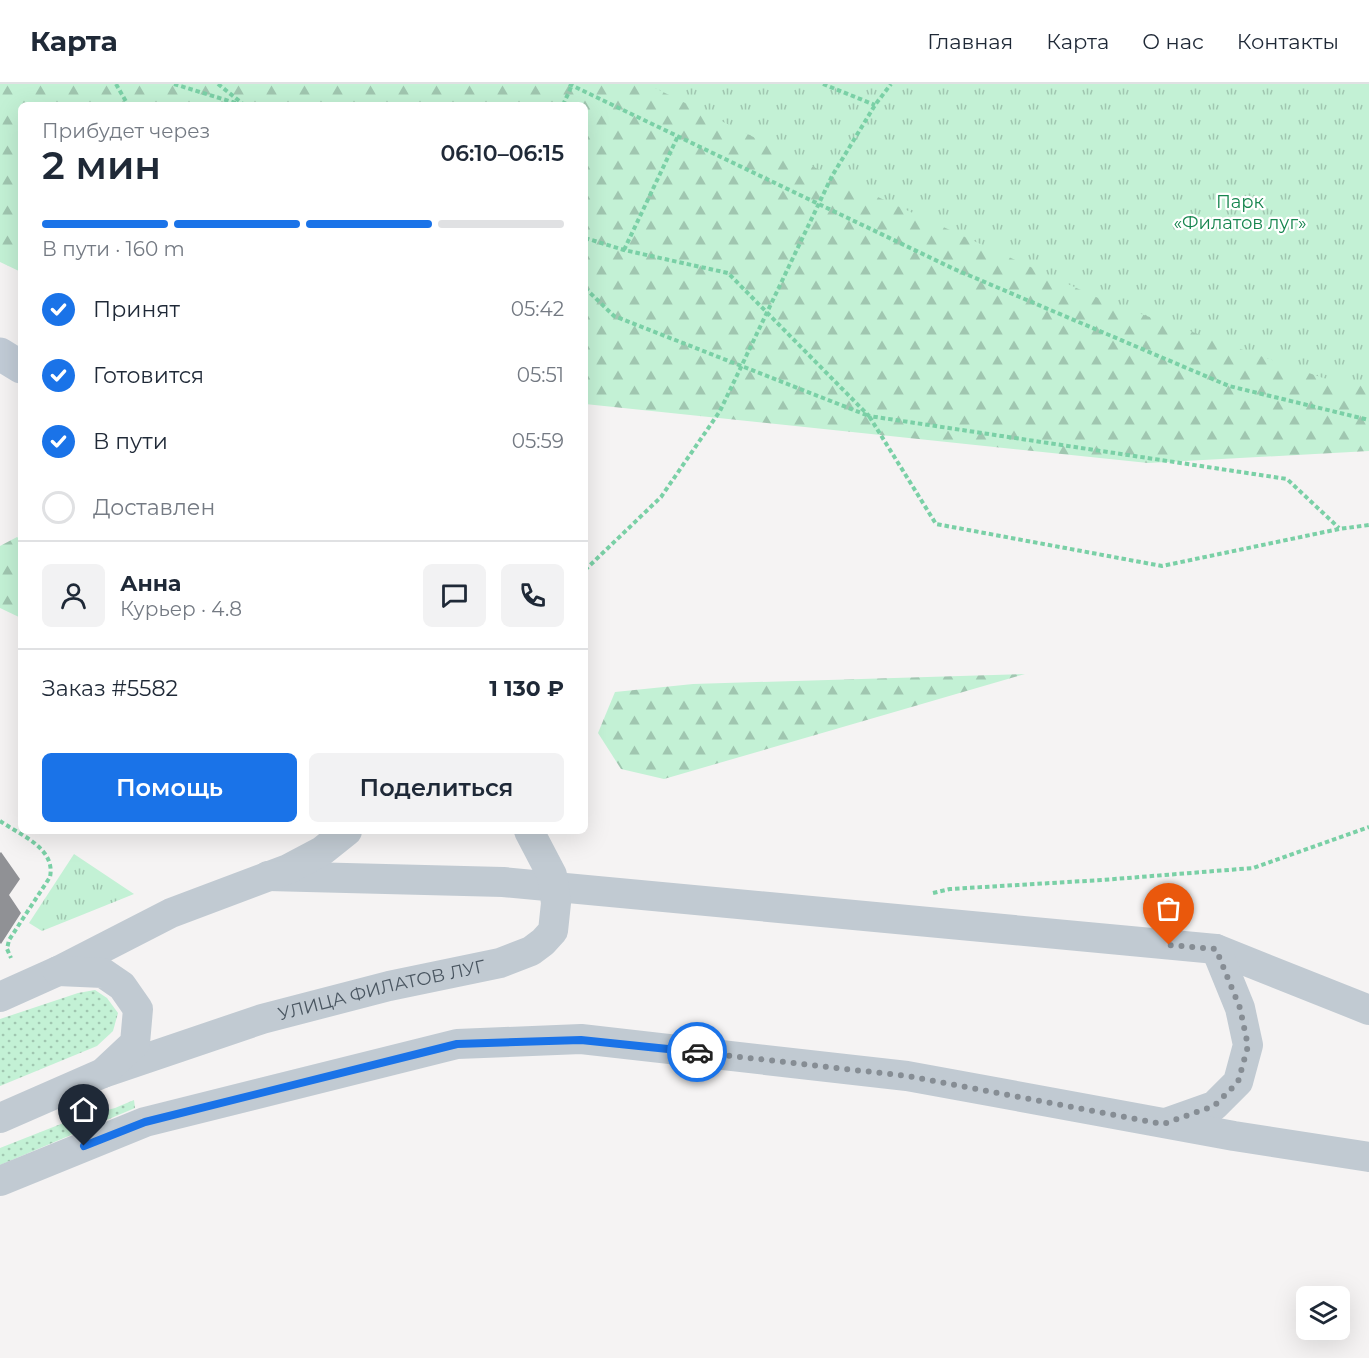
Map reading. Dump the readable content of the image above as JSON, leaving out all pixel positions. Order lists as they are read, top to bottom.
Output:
{
  "streets": {
    "street": ["УЛИЦА ФИЛАТОВ ЛУГ"]
  },
  "parks": ["Парк «Филатов луг»"],
  "page": {
    "header": "Карта",
    "nav": [
      "Главная",
      "Карта",
      "О нас",
      "Контакты"
    ],
    "heading": ["2 мин", "Прибудет через", "06:10–06:15"],
    "panel": [
      "Анна",
      "Курьер · 4.8",
      "Заказ #5582",
      "1 130 ₽"
    ],
    "bar": "В пути · 160 m",
    "list": [
      ["Принят", "05:42"],
      ["Готовится", "05:51"],
      ["В пути", "05:59"],
      "Доставлен"
    ],
    "buttons": ["Помощь", "Поделиться"]
  }
}
